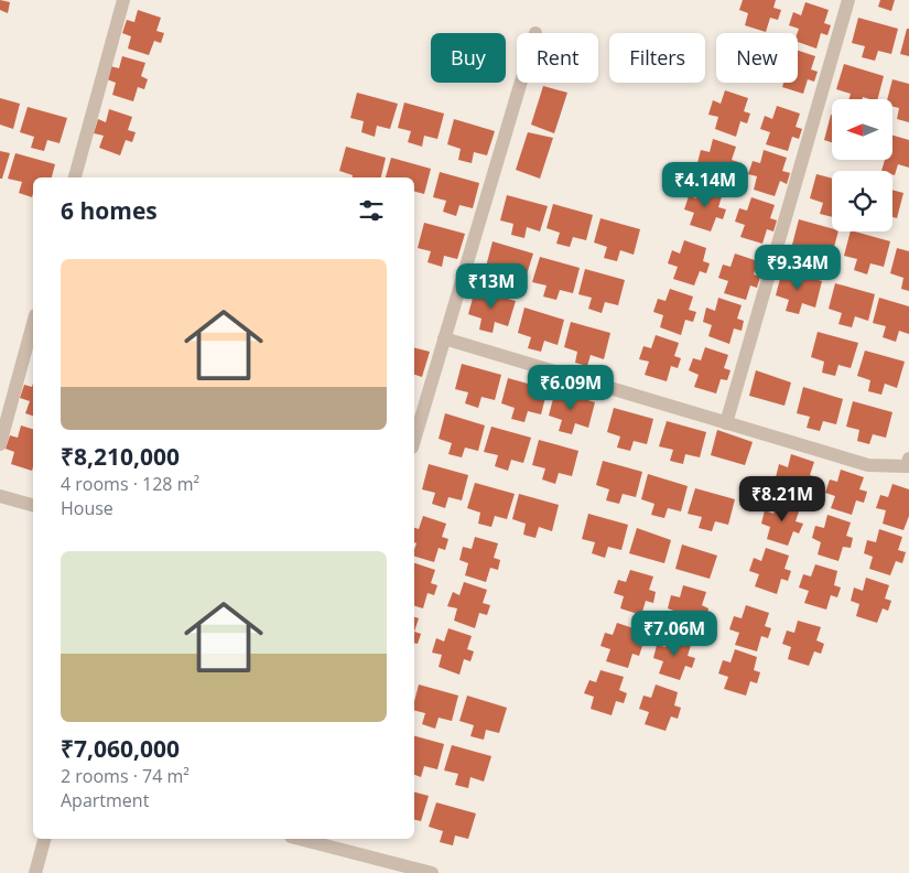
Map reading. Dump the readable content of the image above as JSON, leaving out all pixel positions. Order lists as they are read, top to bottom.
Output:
{
  "north": "left",
  "page": {
    "chip": [
      "Buy",
      "Rent",
      "Filters",
      "New"
    ],
    "price": [
      "₹4.14M",
      "₹9.34M",
      "₹13M",
      "₹6.09M",
      "₹8.21M",
      "₹7.06M"
    ],
    "heading": "6 homes",
    "list": [
      {
        "name": "₹8,210,000",
        "note": "4 rooms · 128 m² · House"
      },
      {
        "name": "₹7,060,000",
        "note": "2 rooms · 74 m² · Apartment"
      }
    ]
  }
}
